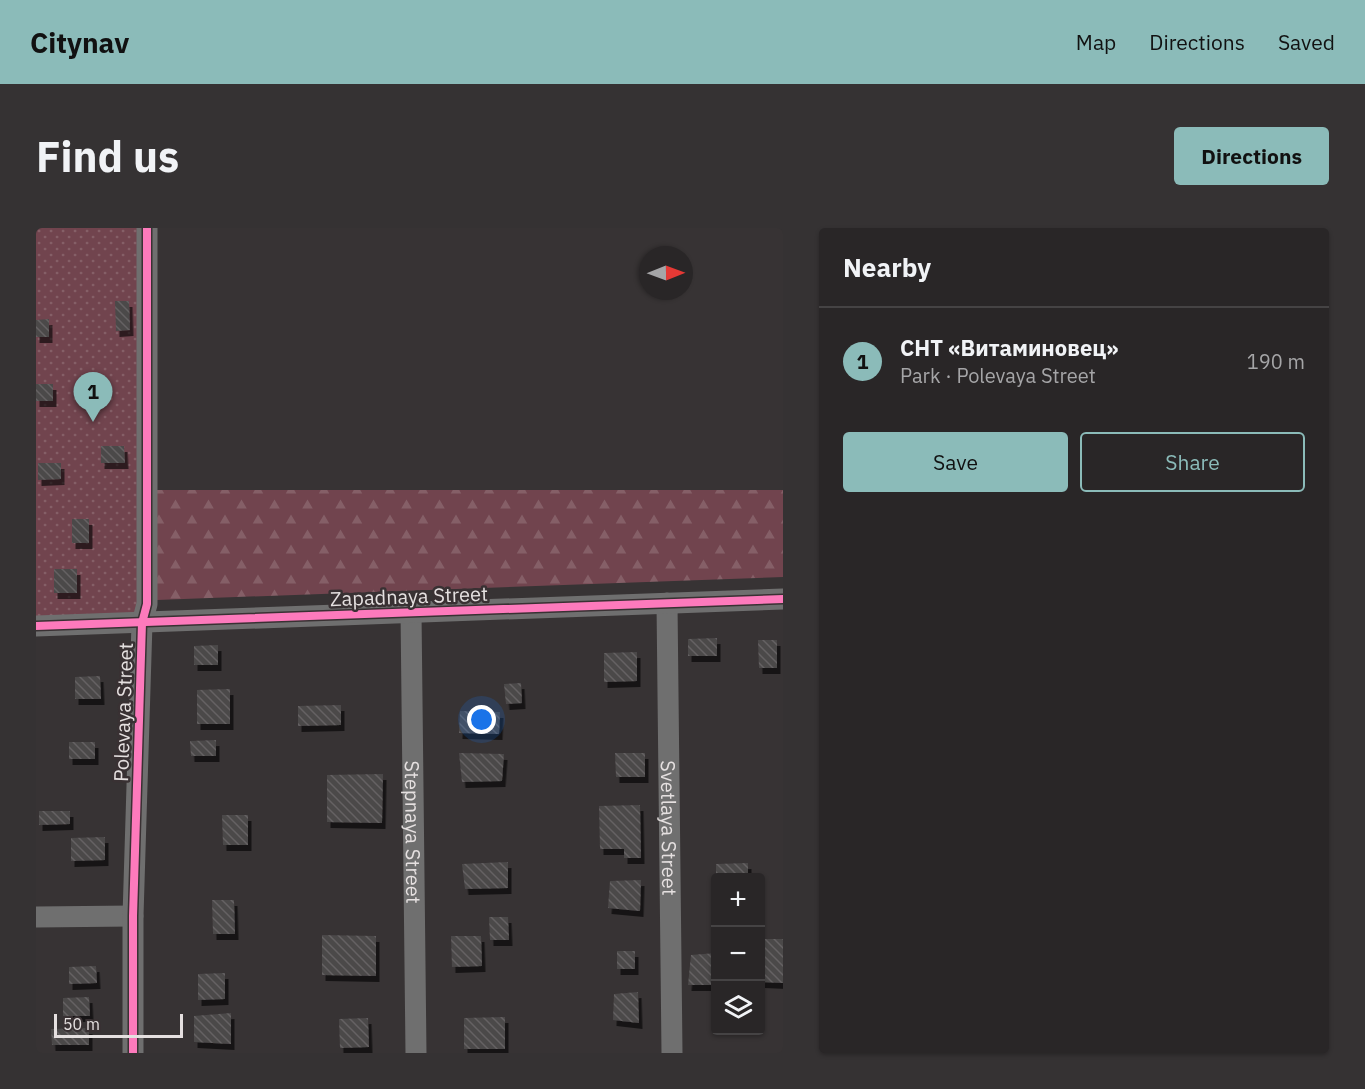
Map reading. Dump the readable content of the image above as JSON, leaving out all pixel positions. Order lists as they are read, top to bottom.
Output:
{
  "streets": {
    "street": [
      "Zapadnaya Street",
      "Polevaya Street",
      "Svetlaya Street",
      "Stepnaya Street"
    ]
  },
  "crossings": [
    ["Zapadnaya Street", "Polevaya Street"],
    ["Zapadnaya Street", "Svetlaya Street"],
    ["Zapadnaya Street", "Stepnaya Street"]
  ],
  "scale_bar": "50 m",
  "north": "right",
  "page": {
    "header": "Citynav",
    "nav": ["Map", "Directions", "Saved"],
    "buttons": [
      "Directions",
      ["Save", "Share"]
    ],
    "title": "Find us",
    "heading": "Nearby",
    "list": [
      {
        "mark": "1",
        "name": "СНТ «Витаминовец»",
        "note": "Park · Polevaya Street",
        "value": "190 m"
      }
    ],
    "pins": "1",
    "map_buttons": ["+", "−"],
    "scale": "50 m"
  }
}
